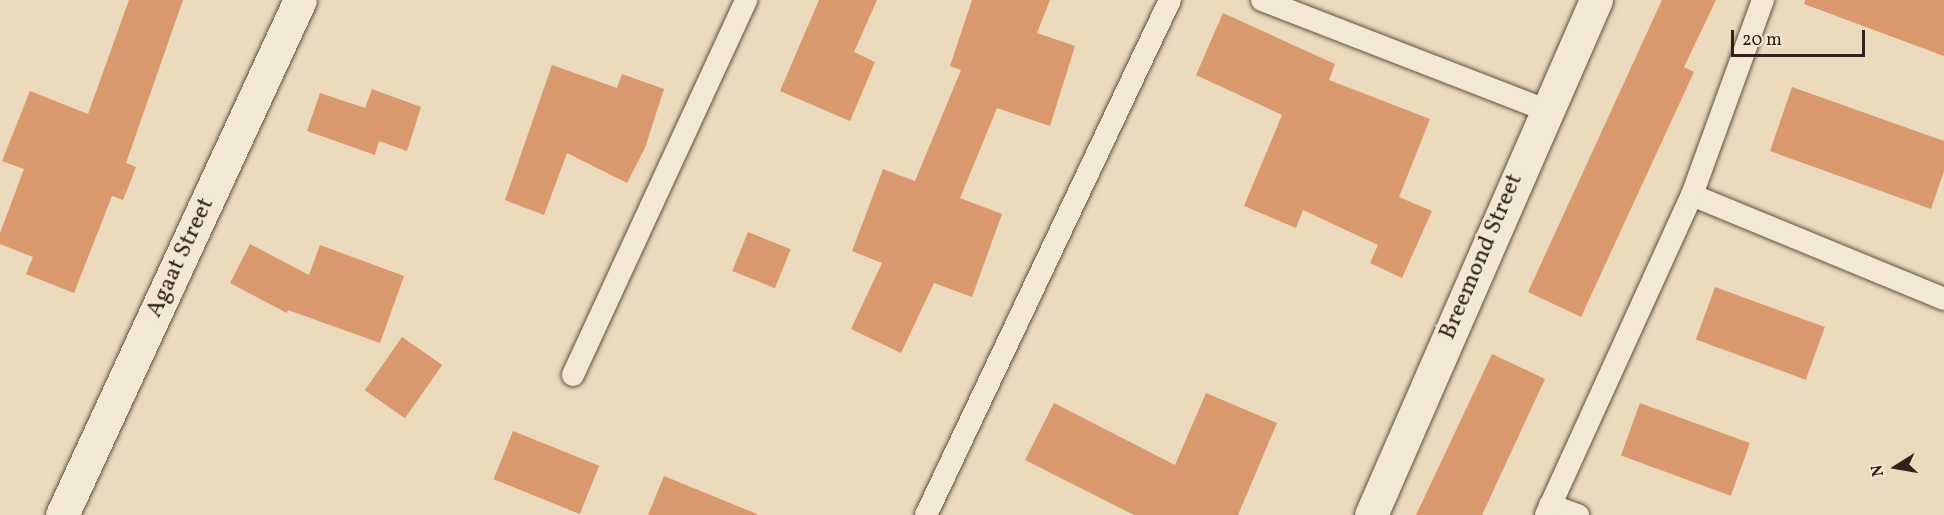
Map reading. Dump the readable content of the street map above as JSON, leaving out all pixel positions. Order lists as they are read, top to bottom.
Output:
{
  "streets": {
    "street": ["Breemond Street", "Agaat Street"]
  },
  "scale_bar": "20 m",
  "north": "left"
}
